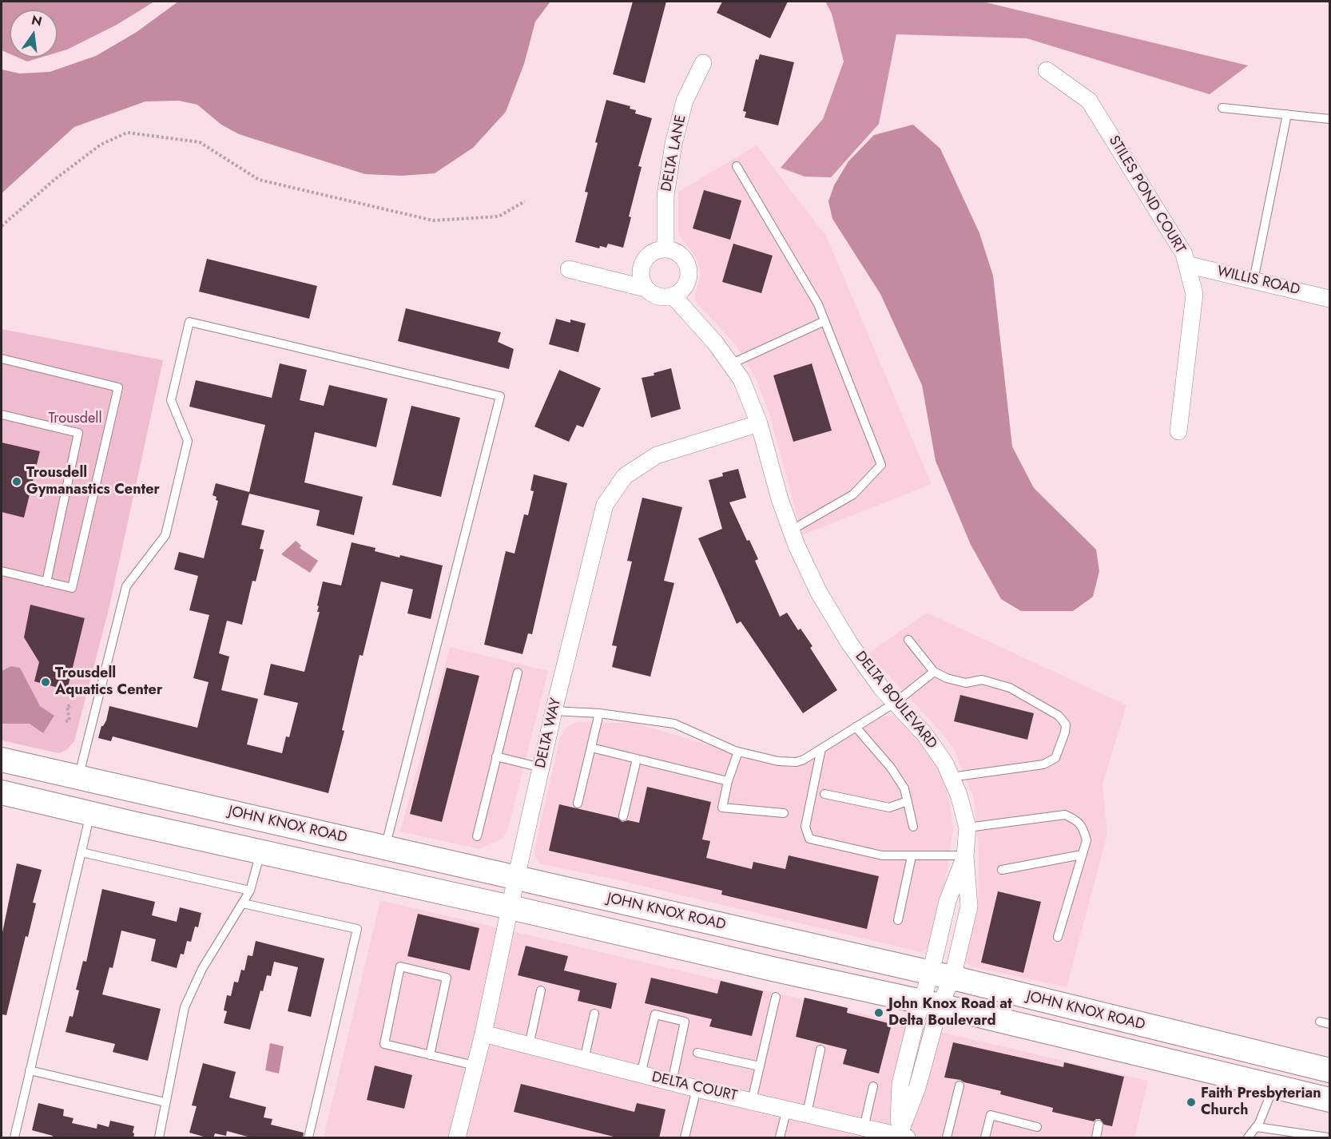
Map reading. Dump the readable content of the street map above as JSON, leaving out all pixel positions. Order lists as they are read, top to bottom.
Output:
{
  "streets": {
    "main road": ["JOHN KNOX ROAD"],
    "street": [
      "DELTA LANE",
      "STILES POND COURT",
      "WILLIS ROAD",
      "DELTA BOULEVARD",
      "DELTA WAY",
      "DELTA COURT"
    ]
  },
  "crossings": [
    ["DELTA LANE", "DELTA BOULEVARD"],
    ["STILES POND COURT", "WILLIS ROAD"],
    ["DELTA BOULEVARD", "DELTA WAY"],
    ["DELTA BOULEVARD", "JOHN KNOX ROAD"],
    ["DELTA BOULEVARD", "DELTA COURT"],
    ["DELTA WAY", "JOHN KNOX ROAD"],
    ["DELTA WAY", "DELTA COURT"]
  ],
  "parks": ["Trousdell"],
  "places": [
    "Trousdell Gymanastics Center",
    "Trousdell Aquatics Center",
    "John Knox Road at Delta Boulevard",
    "Faith Presbyterian Church"
  ],
  "north": "top"
}
